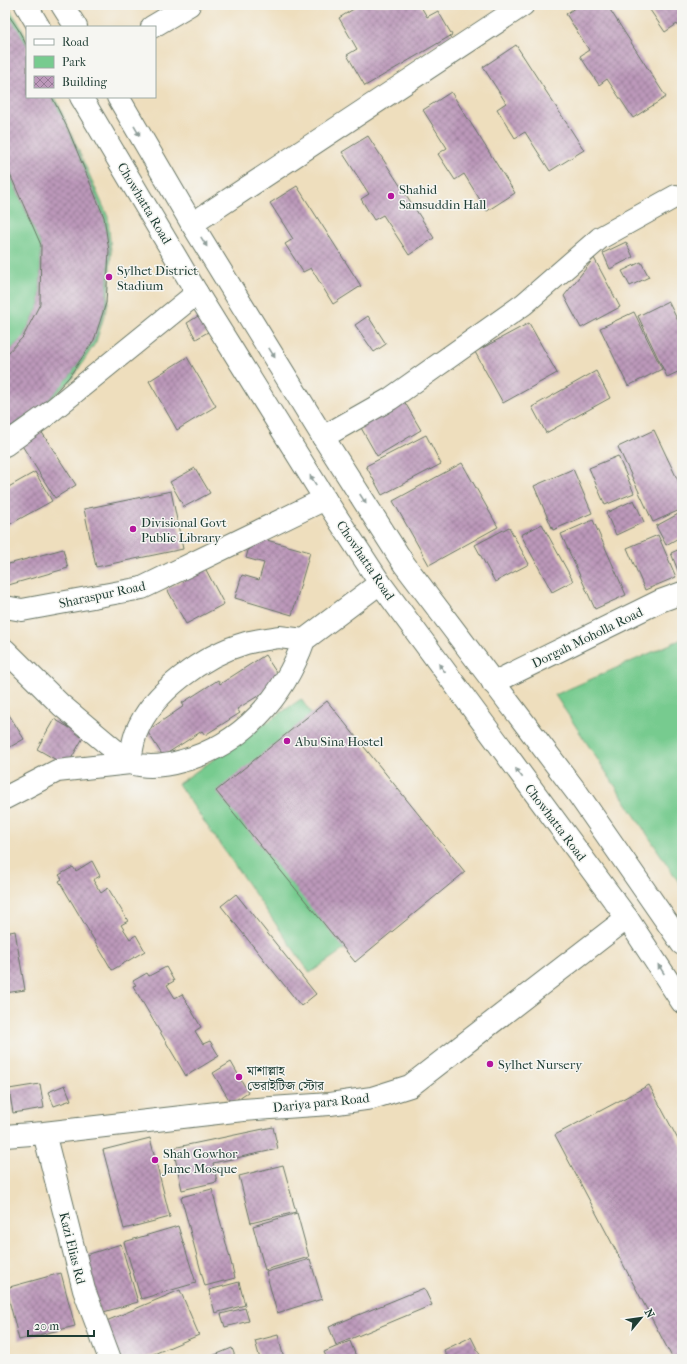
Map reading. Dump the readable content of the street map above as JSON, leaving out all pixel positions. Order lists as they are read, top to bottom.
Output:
{
  "streets": {
    "street": [
      "Chowhatta Road",
      "Sharaspur Road",
      "Dorgah Moholla Road",
      "Dariya para Road",
      "Kazi Elias Rd"
    ]
  },
  "crossings": [
    ["Chowhatta Road", "Sharaspur Road"],
    ["Chowhatta Road", "Dariya para Road"],
    ["Dariya para Road", "Kazi Elias Rd"]
  ],
  "places": [
    "Shahid Samsuddin Hall",
    "Sylhet District Stadium",
    "Divisional Govt Public Library",
    "Abu Sina Hostel",
    "Sylhet Nursery",
    "মাশাল্লাহ ভেরাইটিজ স্টোর",
    "Shah Gowhor Jame Mosque"
  ],
  "legend": ["Road", "Park", "Building"],
  "scale_bar": "20 m",
  "north": "top right"
}
